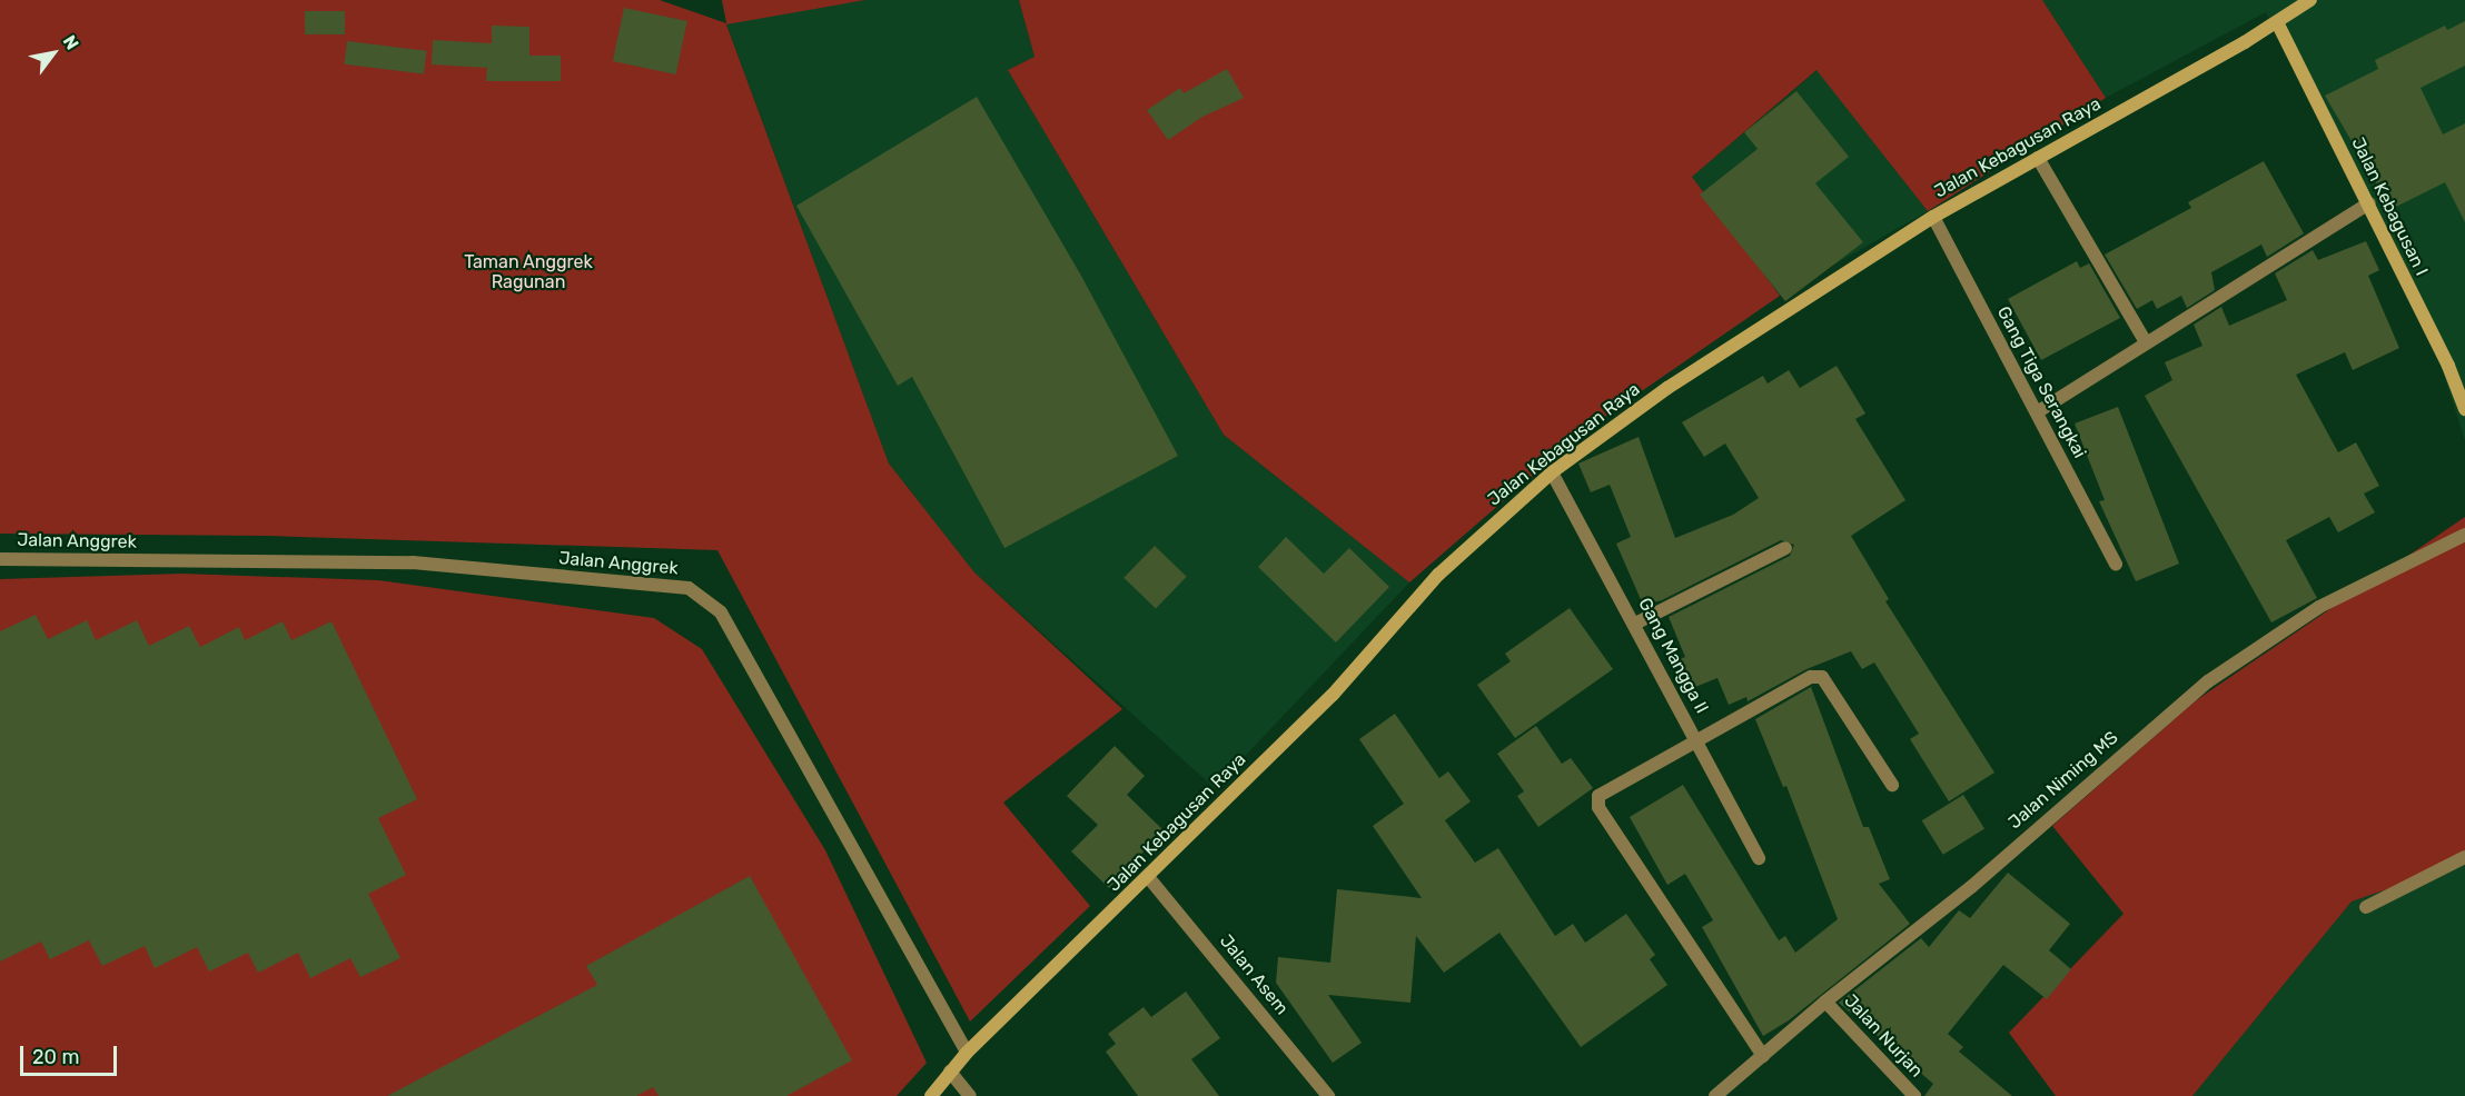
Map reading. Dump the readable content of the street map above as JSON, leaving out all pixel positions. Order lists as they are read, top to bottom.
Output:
{
  "streets": {
    "main road": ["Jalan Kebagusan Raya", "Jalan Kebagusan I"],
    "street": [
      "Gang Tiga Serangkai",
      "Jalan Anggrek",
      "Gang Mangga II",
      "Jalan Niming MS",
      "Jalan Asem",
      "Jalan Nurjan"
    ]
  },
  "crossings": [
    ["Jalan Kebagusan Raya", "Jalan Kebagusan I"],
    ["Jalan Kebagusan Raya", "Gang Tiga Serangkai"],
    ["Jalan Kebagusan Raya", "Jalan Anggrek"],
    ["Jalan Kebagusan Raya", "Gang Mangga II"],
    ["Jalan Kebagusan Raya", "Jalan Asem"],
    ["Jalan Niming MS", "Jalan Nurjan"]
  ],
  "parks": ["Taman Anggrek Ragunan"],
  "scale_bar": "20 m",
  "north": "top right"
}
